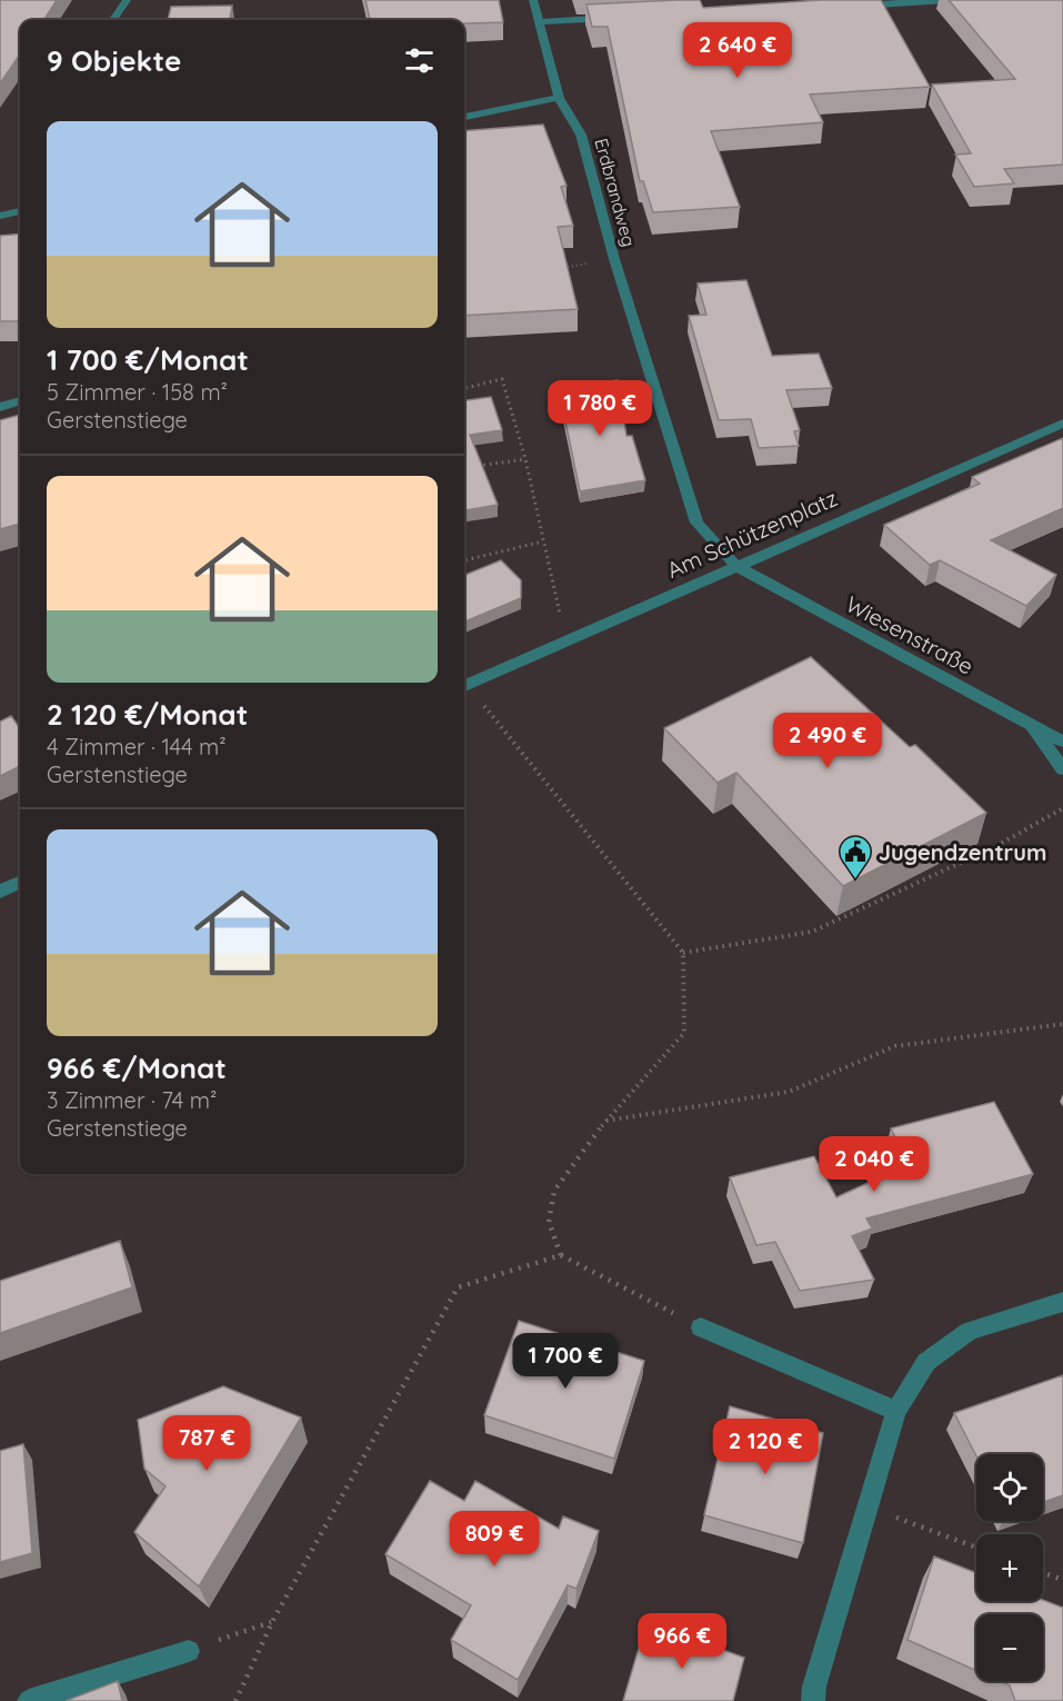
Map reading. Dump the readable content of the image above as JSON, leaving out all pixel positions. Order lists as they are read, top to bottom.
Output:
{
  "streets": {
    "street": ["Erdbrandweg", "Am Schützenplatz", "Wiesenstraße"]
  },
  "crossings": [
    ["Erdbrandweg", "Am Schützenplatz"],
    ["Erdbrandweg", "Wiesenstraße"],
    ["Am Schützenplatz", "Wiesenstraße"]
  ],
  "places": {
    "public building": ["Jugendzentrum"]
  },
  "page": {
    "heading": "9 Objekte",
    "price": [
      "2 640 €",
      "1 780 €",
      "2 490 €",
      "2 040 €",
      "1 700 €",
      "787 €",
      "2 120 €",
      "809 €",
      "966 €"
    ],
    "list": [
      {
        "name": "1 700 €/Monat",
        "note": "5 Zimmer · 158 m² · Gerstenstiege"
      },
      {
        "name": "2 120 €/Monat",
        "note": "4 Zimmer · 144 m² · Gerstenstiege"
      },
      {
        "name": "966 €/Monat",
        "note": "3 Zimmer · 74 m² · Gerstenstiege"
      }
    ],
    "map_buttons": ["+", "−"]
  }
}
